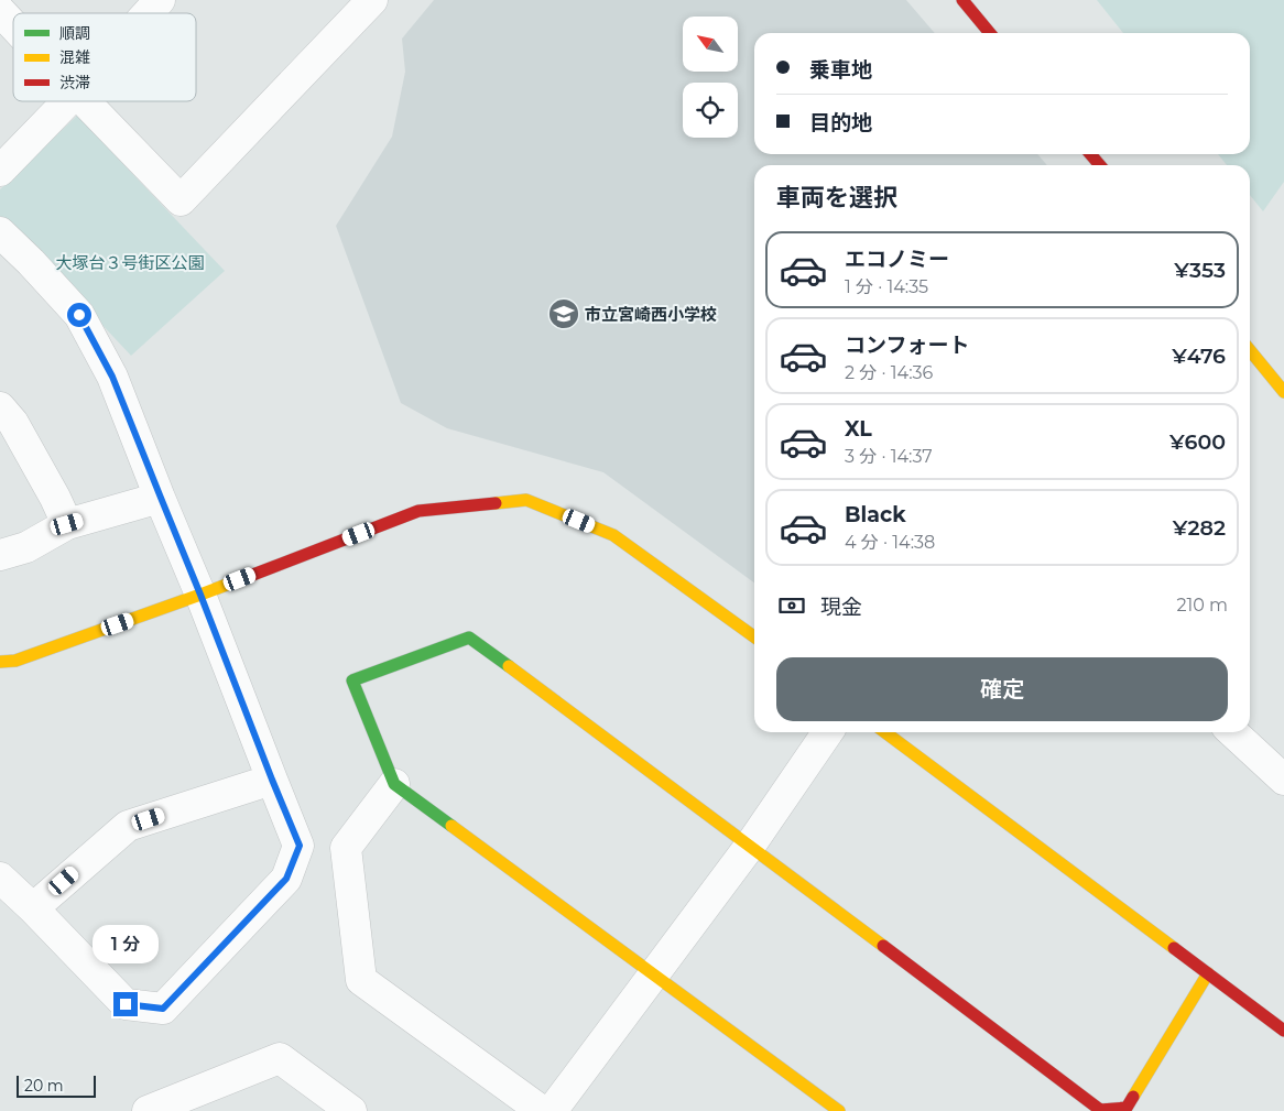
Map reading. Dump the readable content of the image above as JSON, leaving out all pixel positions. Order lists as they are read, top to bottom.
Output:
{
  "parks": ["大塚台３号街区公園"],
  "places": {
    "school or university": ["市立宮崎西小学校"]
  },
  "legend": ["順調", "混雑", "渋滞"],
  "scale_bar": "20 m",
  "north": "top left",
  "page": {
    "banner": ["乗車地", "目的地"],
    "heading": "車両を選択",
    "list": [
      {
        "name": "エコノミー",
        "note": "1 分 · 14:35",
        "value": "¥353"
      },
      {
        "name": "コンフォート",
        "note": "2 分 · 14:36",
        "value": "¥476"
      },
      {
        "name": "XL",
        "note": "3 分 · 14:37",
        "value": "¥600"
      },
      {
        "name": "Black",
        "note": "4 分 · 14:38",
        "value": "¥282"
      }
    ],
    "pay": ["現金", "210 m"],
    "buttons": "確定",
    "bubble": "1 分",
    "scale": "20 m"
  }
}
